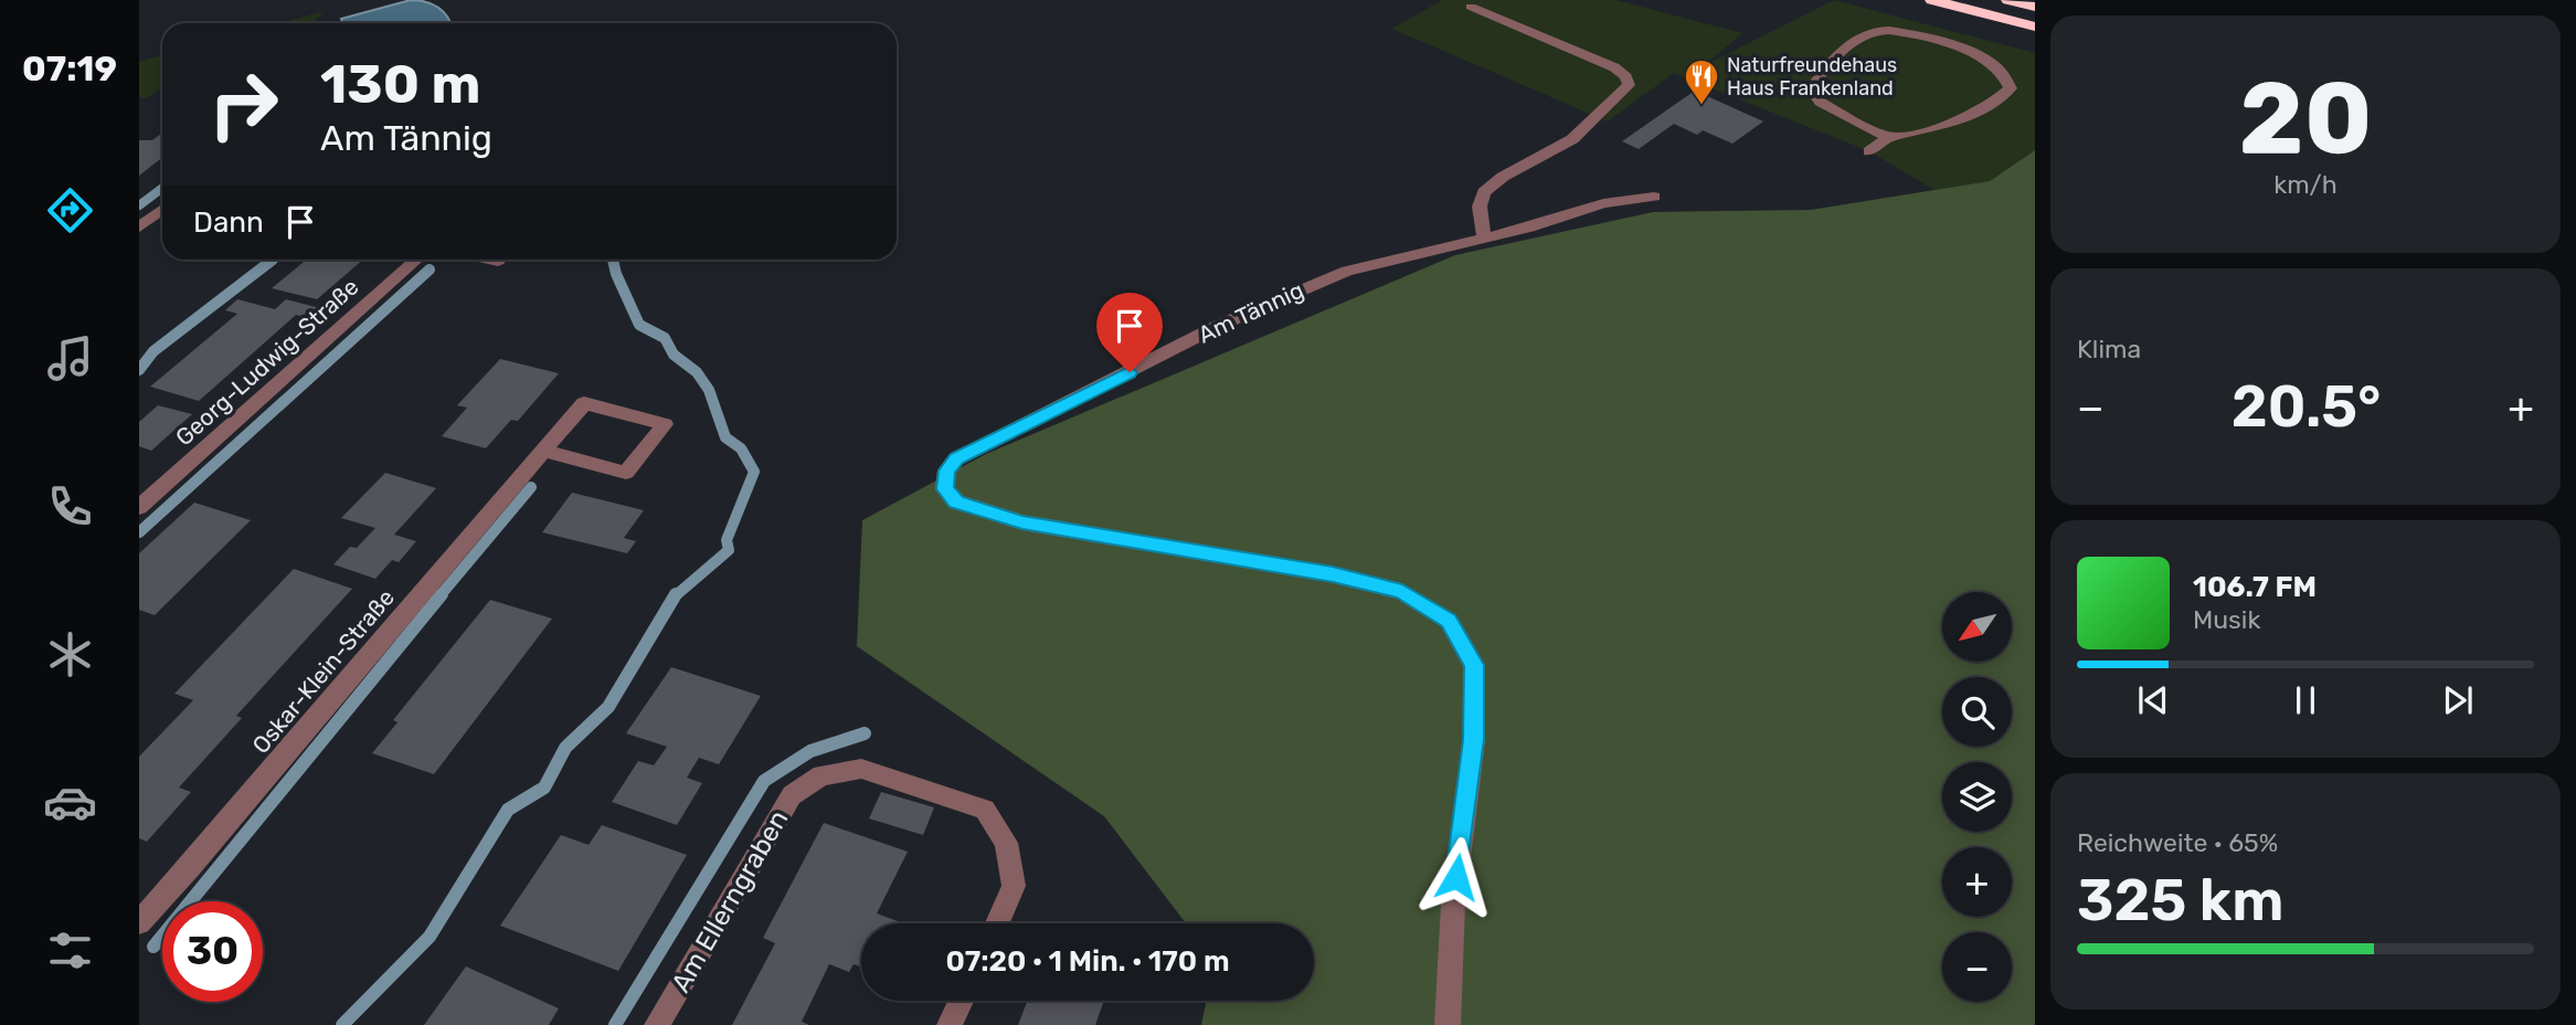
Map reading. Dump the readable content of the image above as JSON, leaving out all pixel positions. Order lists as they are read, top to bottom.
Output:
{
  "streets": {
    "street": [
      "Am Tännig",
      "Georg-Ludwig-Straße",
      "Oskar-Klein-Straße",
      "Am Ellerngraben"
    ]
  },
  "places": {
    "restaurant": ["Naturfreundehaus Haus Frankenland"]
  },
  "north": "bottom left",
  "page": {
    "tabs": "07:19",
    "tile": [
      ["20", "km/h"],
      "Klima",
      ["Reichweite · 65%", "325 km"]
    ],
    "turn": ["130 m", "Am Tännig"],
    "then": "Dann",
    "heat": ["−", "20.5°", "+"],
    "song": ["106.7 FM", "Musik"],
    "map_buttons": ["+", "−"],
    "limit": "30",
    "trip": "07:20 · 1 Min. · 170 m"
  }
}
